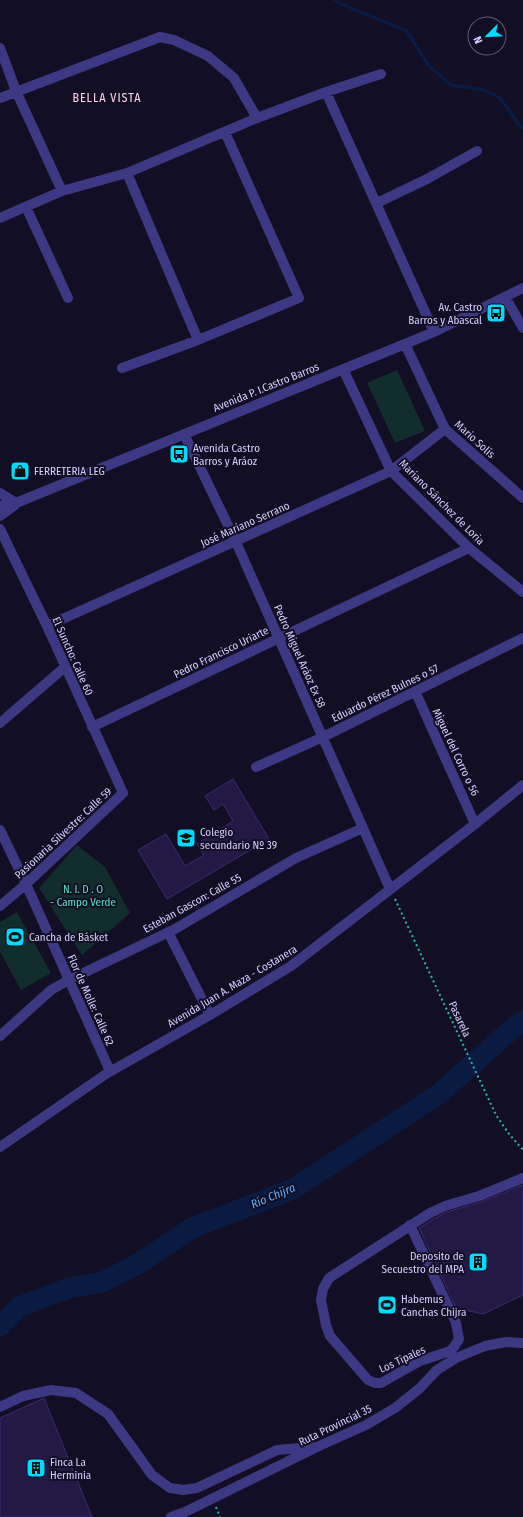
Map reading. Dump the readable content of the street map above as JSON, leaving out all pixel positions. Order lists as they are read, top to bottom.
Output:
{
  "streets": {
    "street": [
      "Avenida P. I.Castro Barros",
      "Mario Solís",
      "Mariano Sánchez de Loria",
      "José Mariano Serrano",
      "Pedro Francisco Uriarte",
      "El Suncho: Calle 60",
      "Pedro Miguel Aráoz Ex 58",
      "Eduardo Pérez Bulnes o 57",
      "Miguel del Corro o 56",
      "Pasionaria Silvestre: Calle 59",
      "Esteban Gascon: Calle 55",
      "Avenida Juan A. Maza - Costanera",
      "Flor de Molle: Calle 62",
      "Los Tipales",
      "Ruta Provincial 35"
    ],
    "path": ["Pasarela"]
  },
  "crossings": [
    ["Avenida P. I.Castro Barros", "Mario Solís"],
    ["Avenida P. I.Castro Barros", "Mariano Sánchez de Loria"],
    ["Avenida P. I.Castro Barros", "Pedro Miguel Aráoz Ex 58"],
    ["Mario Solís", "José Mariano Serrano"],
    ["Mariano Sánchez de Loria", "José Mariano Serrano"],
    ["Mariano Sánchez de Loria", "Pedro Francisco Uriarte"],
    ["José Mariano Serrano", "El Suncho: Calle 60"],
    ["José Mariano Serrano", "Pedro Miguel Aráoz Ex 58"],
    ["Pedro Francisco Uriarte", "El Suncho: Calle 60"],
    ["Pedro Francisco Uriarte", "Pedro Miguel Aráoz Ex 58"],
    ["El Suncho: Calle 60", "Pasionaria Silvestre: Calle 59"],
    ["Pedro Miguel Aráoz Ex 58", "Eduardo Pérez Bulnes o 57"],
    ["Pedro Miguel Aráoz Ex 58", "Esteban Gascon: Calle 55"],
    ["Pedro Miguel Aráoz Ex 58", "Avenida Juan A. Maza - Costanera"],
    ["Pedro Miguel Aráoz Ex 58", "Pasarela"],
    ["Eduardo Pérez Bulnes o 57", "Miguel del Corro o 56"],
    ["Miguel del Corro o 56", "Avenida Juan A. Maza - Costanera"],
    ["Pasionaria Silvestre: Calle 59", "Flor de Molle: Calle 62"],
    ["Esteban Gascon: Calle 55", "Flor de Molle: Calle 62"],
    ["Avenida Juan A. Maza - Costanera", "Flor de Molle: Calle 62"],
    ["Avenida Juan A. Maza - Costanera", "Pasarela"]
  ],
  "districts": ["BELLA VISTA"],
  "water": ["Río Chijra"],
  "parks": ["N. I. D . O - Campo Verde"],
  "places": {
    "bus stop": ["Av. Castro Barros y Abascal", "Avenida Castro Barros y Aráoz"],
    "shop": ["FERRETERIA LEG"],
    "school or university": ["Colegio secundario Nº 39"],
    "sports": ["Cancha de Básket", "Habemus Canchas Chijra"],
    "building": ["Deposito de Secuestro del MPA", "Finca La Herminia"]
  },
  "north": "bottom left"
}
